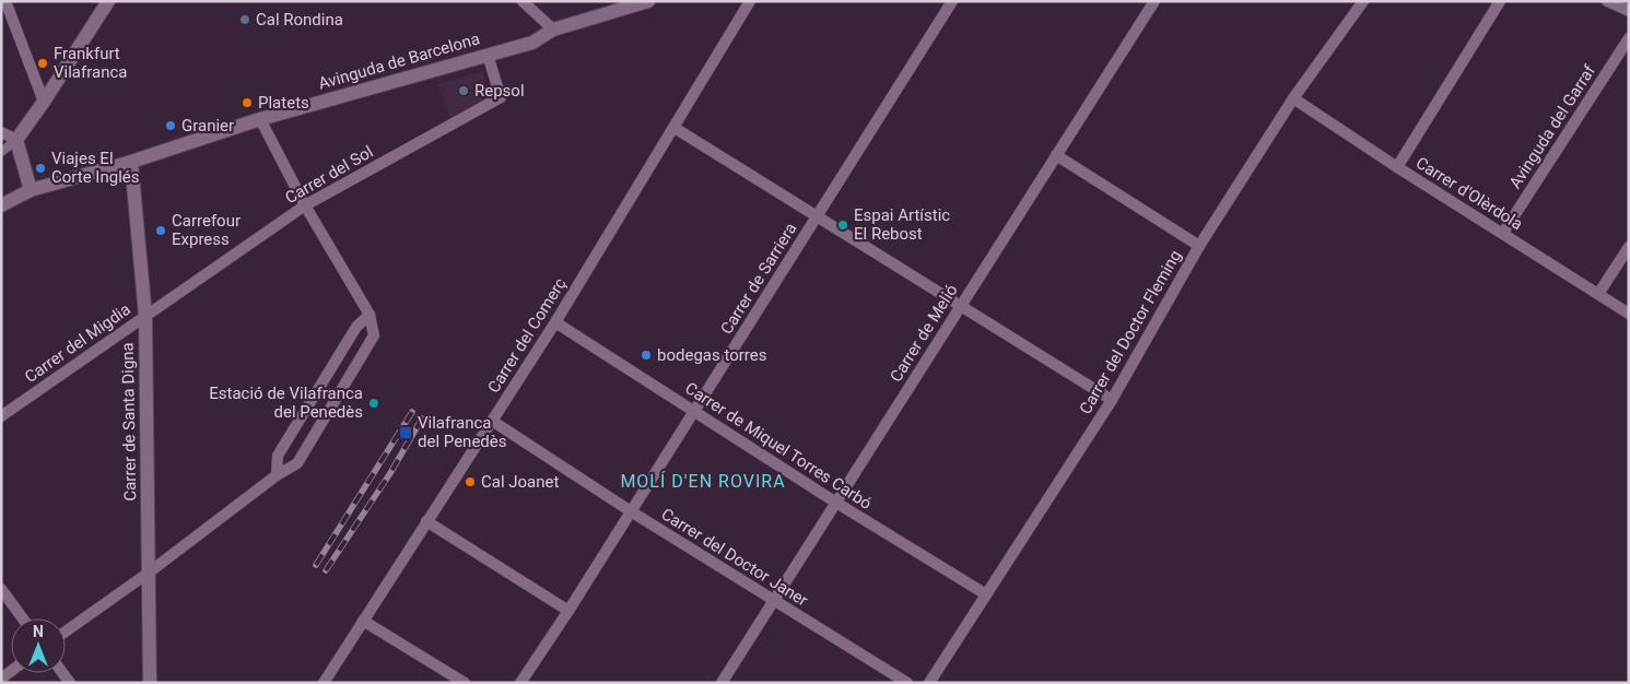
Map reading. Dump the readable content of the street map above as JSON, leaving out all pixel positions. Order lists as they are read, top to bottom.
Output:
{
  "streets": {
    "street": [
      "Avinguda de Barcelona",
      "Avinguda del Garraf",
      "Carrer del Sol",
      "Carrer d'Olèrdola",
      "Carrer de Sarriera",
      "Carrer del Doctor Fleming",
      "Carrer de Melió",
      "Carrer del Comerç",
      "Carrer del Migdia",
      "Carrer de Santa Digna",
      "Carrer de Miquel Torres Carbó",
      "Carrer del Doctor Janer"
    ]
  },
  "crossings": [
    ["Avinguda de Barcelona", "Carrer del Sol"],
    ["Avinguda de Barcelona", "Carrer de Santa Digna"],
    ["Avinguda del Garraf", "Carrer d'Olèrdola"],
    ["Carrer del Sol", "Carrer del Migdia"],
    ["Carrer del Sol", "Carrer de Santa Digna"],
    ["Carrer d'Olèrdola", "Carrer del Doctor Fleming"],
    ["Carrer de Sarriera", "Carrer de Miquel Torres Carbó"],
    ["Carrer de Sarriera", "Carrer del Doctor Janer"],
    ["Carrer del Doctor Fleming", "Carrer de Miquel Torres Carbó"],
    ["Carrer de Melió", "Carrer de Miquel Torres Carbó"],
    ["Carrer de Melió", "Carrer del Doctor Janer"],
    ["Carrer del Comerç", "Carrer de Miquel Torres Carbó"],
    ["Carrer del Comerç", "Carrer del Doctor Janer"],
    ["Carrer del Migdia", "Carrer de Santa Digna"]
  ],
  "districts": ["MOLÍ D'EN ROVIRA"],
  "places": {
    "other": [
      "Cal Rondina",
      "Frankfurt Vilafranca",
      "Repsol",
      "Platets",
      "Granier",
      "Viajes El Corte Inglés",
      "Espai Artístic El Rebost",
      "Carrefour Express",
      "bodegas torres",
      "Estació de Vilafranca del Penedès",
      "Cal Joanet"
    ],
    "transit": ["Vilafranca del Penedès"]
  },
  "north": "top"
}
